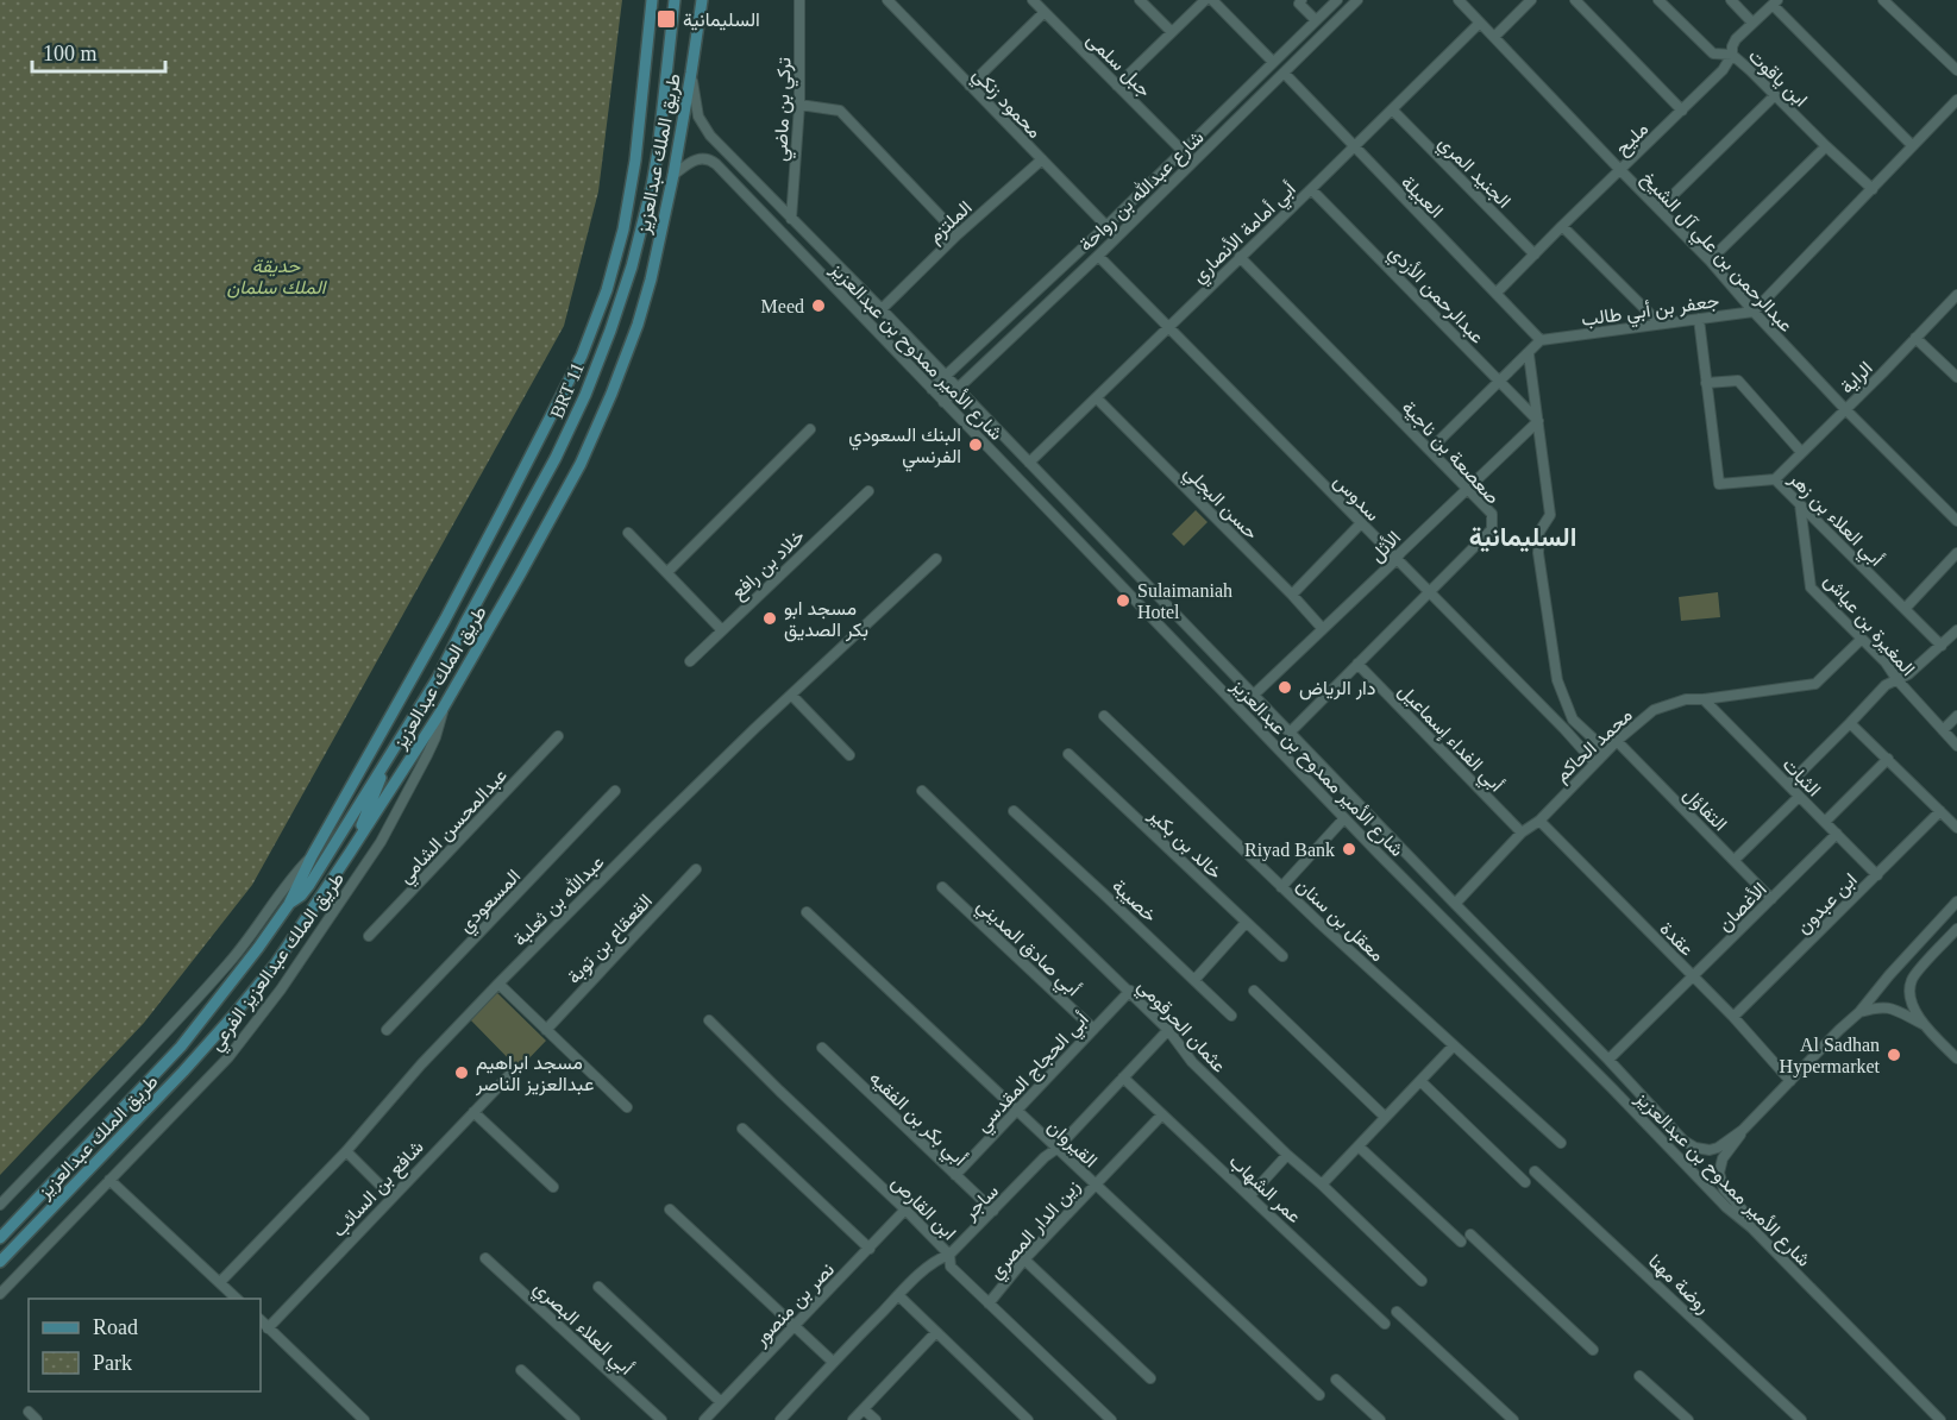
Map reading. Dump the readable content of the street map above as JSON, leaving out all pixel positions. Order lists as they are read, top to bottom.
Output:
{
  "streets": {
    "main road": ["طريق الملك عبدالعزيز", "BRT 11"],
    "street": [
      "جبل سلمى",
      "ابن ياقوت",
      "محمود زنكي",
      "تركي بن ماضي",
      "مليح",
      "الجنيد المري",
      "شارع عبدالله بن رواحة",
      "العبيلة",
      "الملتزم",
      "أبي أمامة الأنصاري",
      "عبدالرحمن بن علي آل الشيخ",
      "عبدالرحمن الأزدي",
      "جعفر بن أبي طالب",
      "شارع الأمير ممدوح بن عبدالعزيز",
      "الراية",
      "صعصعة بن ناجية",
      "سدوس",
      "حسن البجلي",
      "أبي العلاء بن زهر",
      "الأثل",
      "خلاد بن رافع",
      "المغيرة بن عياش",
      "أبي الفداء إسماعيل",
      "محمد الحاكم",
      "الثبات",
      "التفاؤل",
      "عبدالمحسن الشامي",
      "خالد بن بكير",
      "المسعودي",
      "عبدالله بن ثعلبة",
      "خصيبة",
      "ابن عبدون",
      "الأغصان",
      "معقل بن سنان",
      "القعقاع بن توبة",
      "عقدة",
      "أبي صادق المديني",
      "طريق الملك عبدالعزيز الفرعي",
      "عثمان الحرقومي",
      "أبي الحجاج المقدسي",
      "أبي بكر بن الفقيه",
      "القيروان",
      "شافع بن السائب",
      "عمر الشهاب",
      "ساجر",
      "ابن القارص",
      "زين الدار المصري",
      "روضة مهنا",
      "نصر بن منصور",
      "أبي العلاء البصري"
    ]
  },
  "crossings": [
    ["جبل سلمى", "شارع عبدالله بن رواحة"],
    ["ابن ياقوت", "مليح"],
    ["محمود زنكي", "شارع عبدالله بن رواحة"],
    ["محمود زنكي", "الملتزم"],
    ["تركي بن ماضي", "شارع الأمير ممدوح بن عبدالعزيز"],
    ["مليح", "الجنيد المري"],
    ["مليح", "العبيلة"],
    ["مليح", "عبدالرحمن بن علي آل الشيخ"],
    ["طريق الملك عبدالعزيز", "شارع الأمير ممدوح بن عبدالعزيز"],
    ["طريق الملك عبدالعزيز", "BRT 11"],
    ["طريق الملك عبدالعزيز", "طريق الملك عبدالعزيز الفرعي"],
    ["الجنيد المري", "أبي أمامة الأنصاري"],
    ["شارع عبدالله بن رواحة", "العبيلة"],
    ["شارع عبدالله بن رواحة", "شارع الأمير ممدوح بن عبدالعزيز"],
    ["شارع عبدالله بن رواحة", "سدوس"],
    ["العبيلة", "أبي أمامة الأنصاري"],
    ["العبيلة", "جعفر بن أبي طالب"],
    ["الملتزم", "شارع الأمير ممدوح بن عبدالعزيز"],
    ["أبي أمامة الأنصاري", "عبدالرحمن بن علي آل الشيخ"],
    ["أبي أمامة الأنصاري", "عبدالرحمن الأزدي"],
    ["أبي أمامة الأنصاري", "شارع الأمير ممدوح بن عبدالعزيز"],
    ["أبي أمامة الأنصاري", "صعصعة بن ناجية"],
    ["أبي أمامة الأنصاري", "سدوس"],
    ["أبي أمامة الأنصاري", "حسن البجلي"],
    ["عبدالرحمن بن علي آل الشيخ", "جعفر بن أبي طالب"],
    ["عبدالرحمن بن علي آل الشيخ", "الراية"],
    ["عبدالرحمن الأزدي", "الأثل"],
    ["جعفر بن أبي طالب", "أبي العلاء بن زهر"],
    ["شارع الأمير ممدوح بن عبدالعزيز", "صعصعة بن ناجية"],
    ["شارع الأمير ممدوح بن عبدالعزيز", "الأثل"],
    ["شارع الأمير ممدوح بن عبدالعزيز", "محمد الحاكم"],
    ["شارع الأمير ممدوح بن عبدالعزيز", "الأغصان"],
    ["الراية", "أبي العلاء بن زهر"],
    ["صعصعة بن ناجية", "سدوس"],
    ["صعصعة بن ناجية", "الأثل"],
    ["صعصعة بن ناجية", "أبي الفداء إسماعيل"],
    ["سدوس", "الأثل"],
    ["سدوس", "محمد الحاكم"],
    ["حسن البجلي", "الأثل"],
    ["أبي العلاء بن زهر", "المغيرة بن عياش"],
    ["المغيرة بن عياش", "محمد الحاكم"],
    ["أبي الفداء إسماعيل", "محمد الحاكم"],
    ["محمد الحاكم", "الثبات"],
    ["محمد الحاكم", "التفاؤل"],
    ["محمد الحاكم", "عقدة"],
    ["الثبات", "ابن عبدون"],
    ["الثبات", "الأغصان"],
    ["التفاؤل", "الأغصان"],
    ["ابن عبدون", "عقدة"],
    ["الأغصان", "عقدة"],
    ["أبي صادق المديني", "أبي الحجاج المقدسي"],
    ["عثمان الحرقومي", "أبي الحجاج المقدسي"],
    ["عثمان الحرقومي", "ساجر"],
    ["أبي الحجاج المقدسي", "أبي بكر بن الفقيه"],
    ["أبي الحجاج المقدسي", "القيروان"],
    ["أبي بكر بن الفقيه", "ساجر"],
    ["القيروان", "ساجر"],
    ["القيروان", "زين الدار المصري"],
    ["عمر الشهاب", "ساجر"],
    ["عمر الشهاب", "زين الدار المصري"],
    ["ساجر", "ابن القارص"],
    ["ابن القارص", "زين الدار المصري"],
    ["ابن القارص", "نصر بن منصور"]
  ],
  "districts": ["السليمانية"],
  "parks": ["حديقة الملك سلمان"],
  "places": {
    "transit": ["السليمانية"],
    "other": [
      "Meed",
      "البنك السعودي الفرنسي",
      "Sulaimaniah Hotel",
      "مسجد ابو بكر الصديق",
      "دار الرياض",
      "Riyad Bank",
      "Al Sadhan Hypermarket",
      "مسجد ابراهيم عبدالعزيز الناصر"
    ]
  },
  "legend": ["Road", "Park"],
  "scale_bar": "100 m"
}
